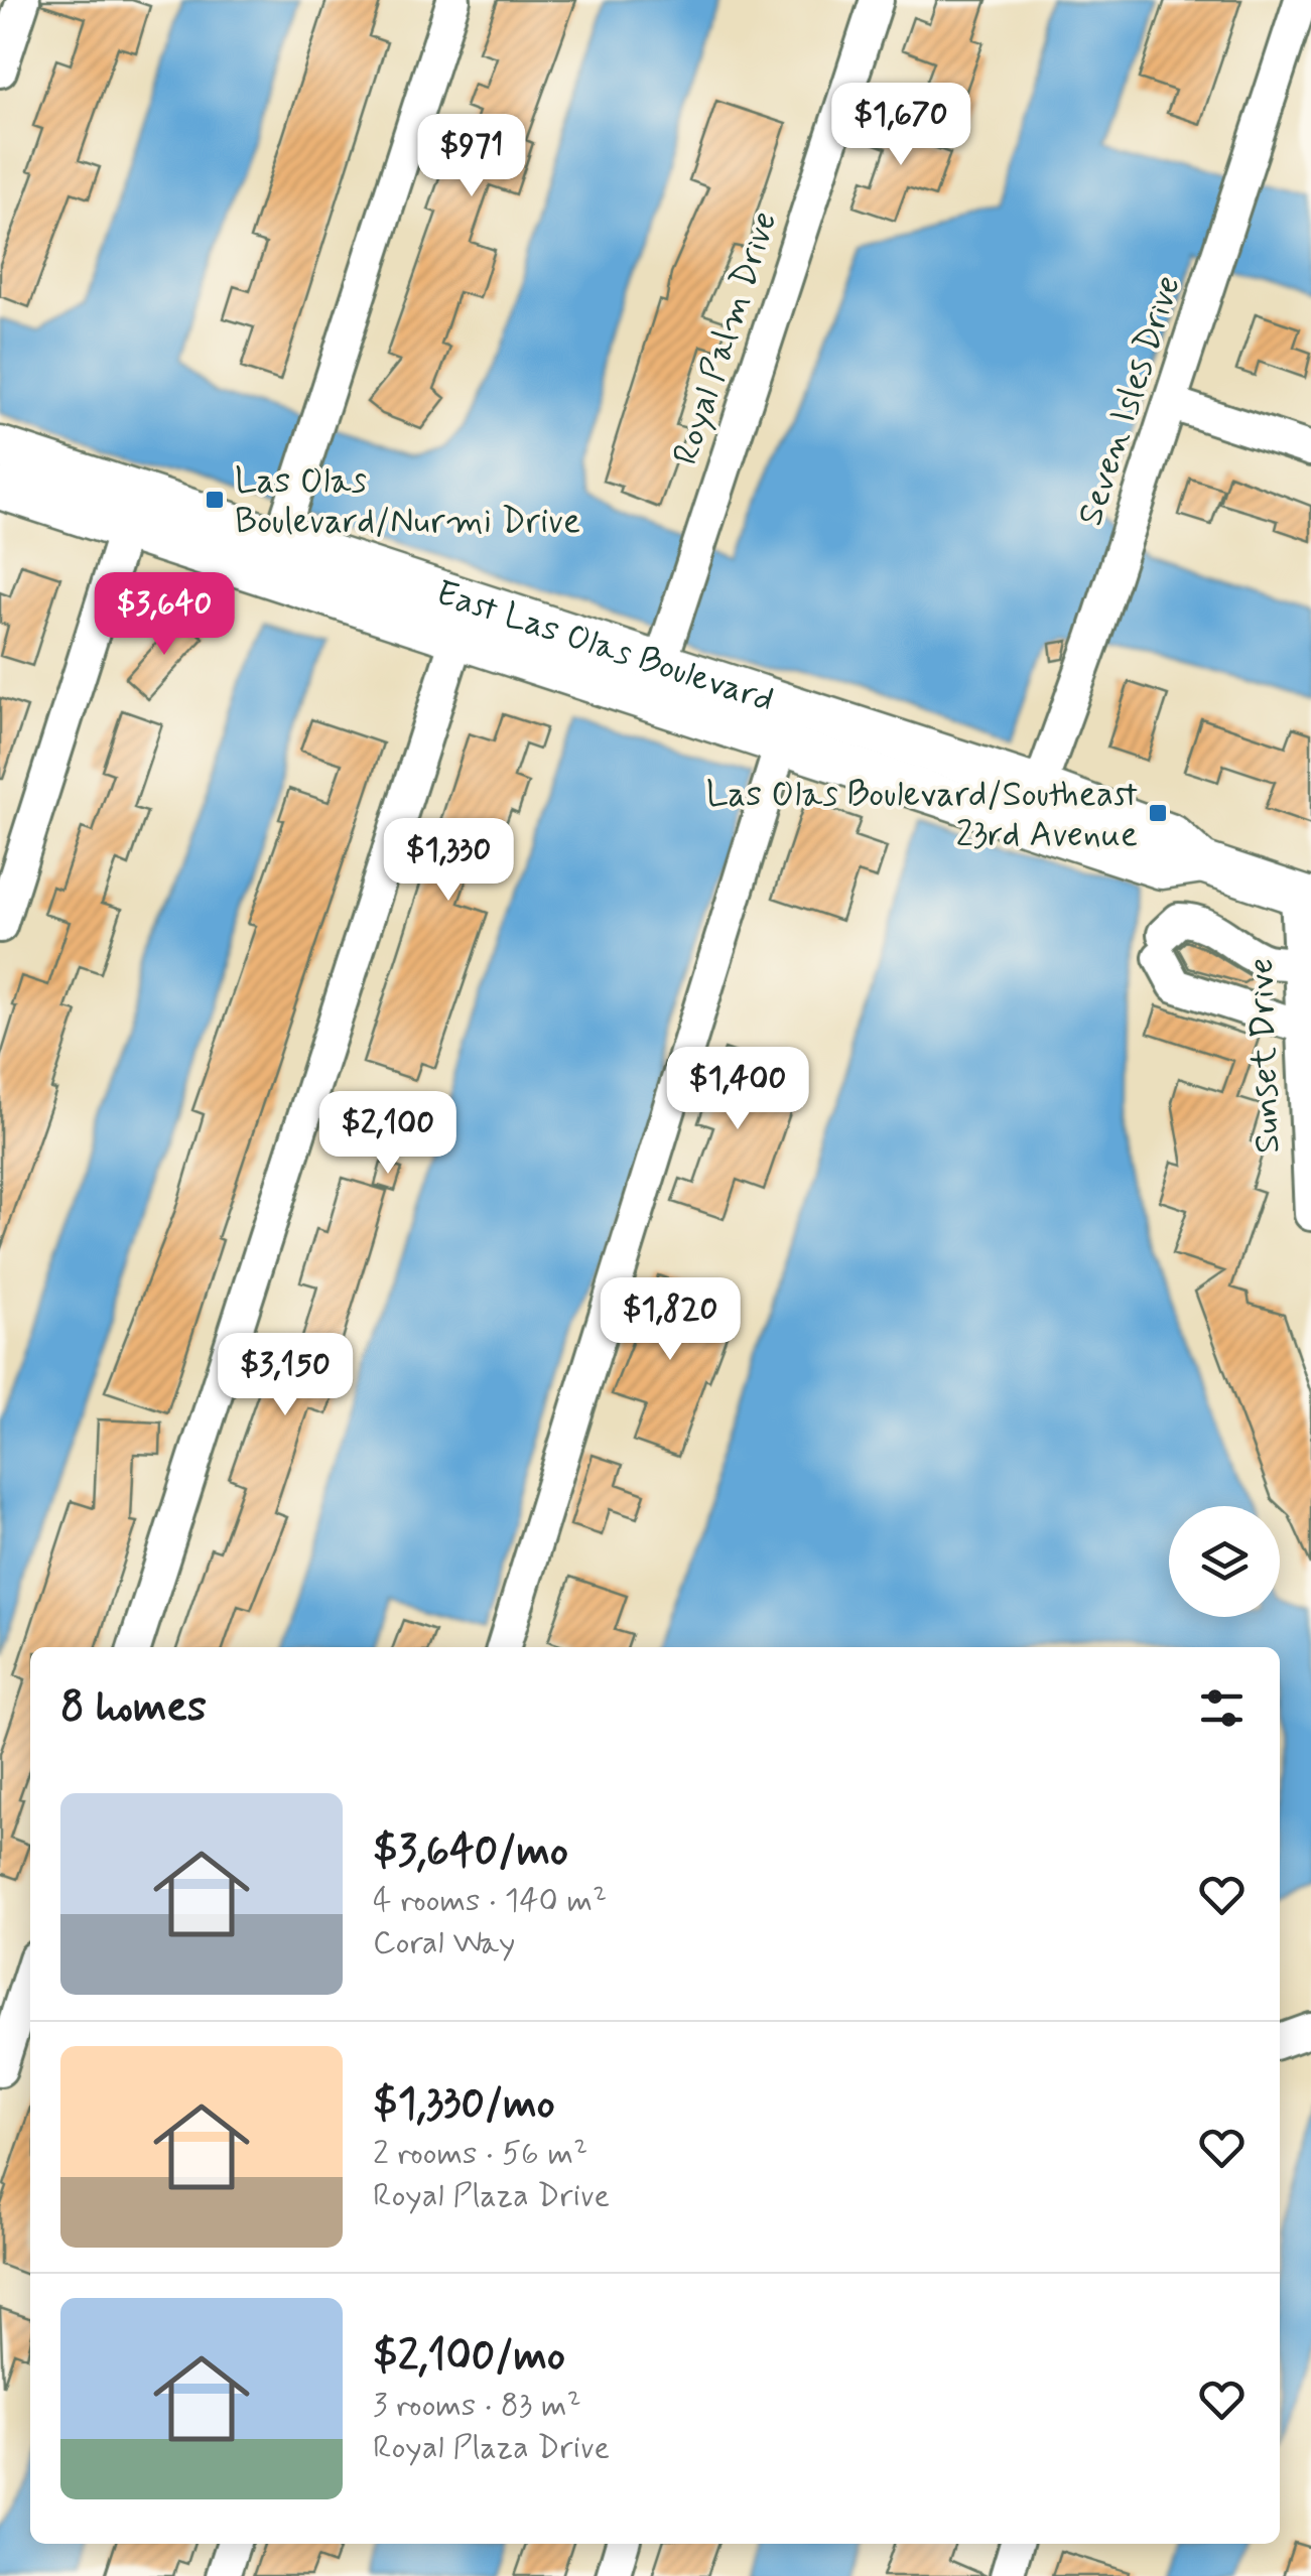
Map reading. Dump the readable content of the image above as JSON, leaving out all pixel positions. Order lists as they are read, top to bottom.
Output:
{
  "streets": {
    "main road": ["East Las Olas Boulevard"],
    "street": ["Royal Palm Drive", "Seven Isles Drive", "Sunset Drive"]
  },
  "crossings": [
    ["Royal Palm Drive", "East Las Olas Boulevard"],
    ["Seven Isles Drive", "East Las Olas Boulevard"],
    ["East Las Olas Boulevard", "Sunset Drive"]
  ],
  "places": {
    "transit": ["Las Olas Boulevard/Nurmi Drive", "Las Olas Boulevard/Southeast 23rd Avenue"]
  },
  "page": {
    "price": [
      "$1,670",
      "$971",
      "$3,640",
      "$1,330",
      "$1,400",
      "$2,100",
      "$1,820",
      "$3,150"
    ],
    "heading": "8 homes",
    "list": [
      {
        "name": "$3,640/mo",
        "note": "4 rooms · 140 m² · Coral Way"
      },
      {
        "name": "$1,330/mo",
        "note": "2 rooms · 56 m² · Royal Plaza Drive"
      },
      {
        "name": "$2,100/mo",
        "note": "3 rooms · 83 m² · Royal Plaza Drive"
      }
    ]
  }
}
